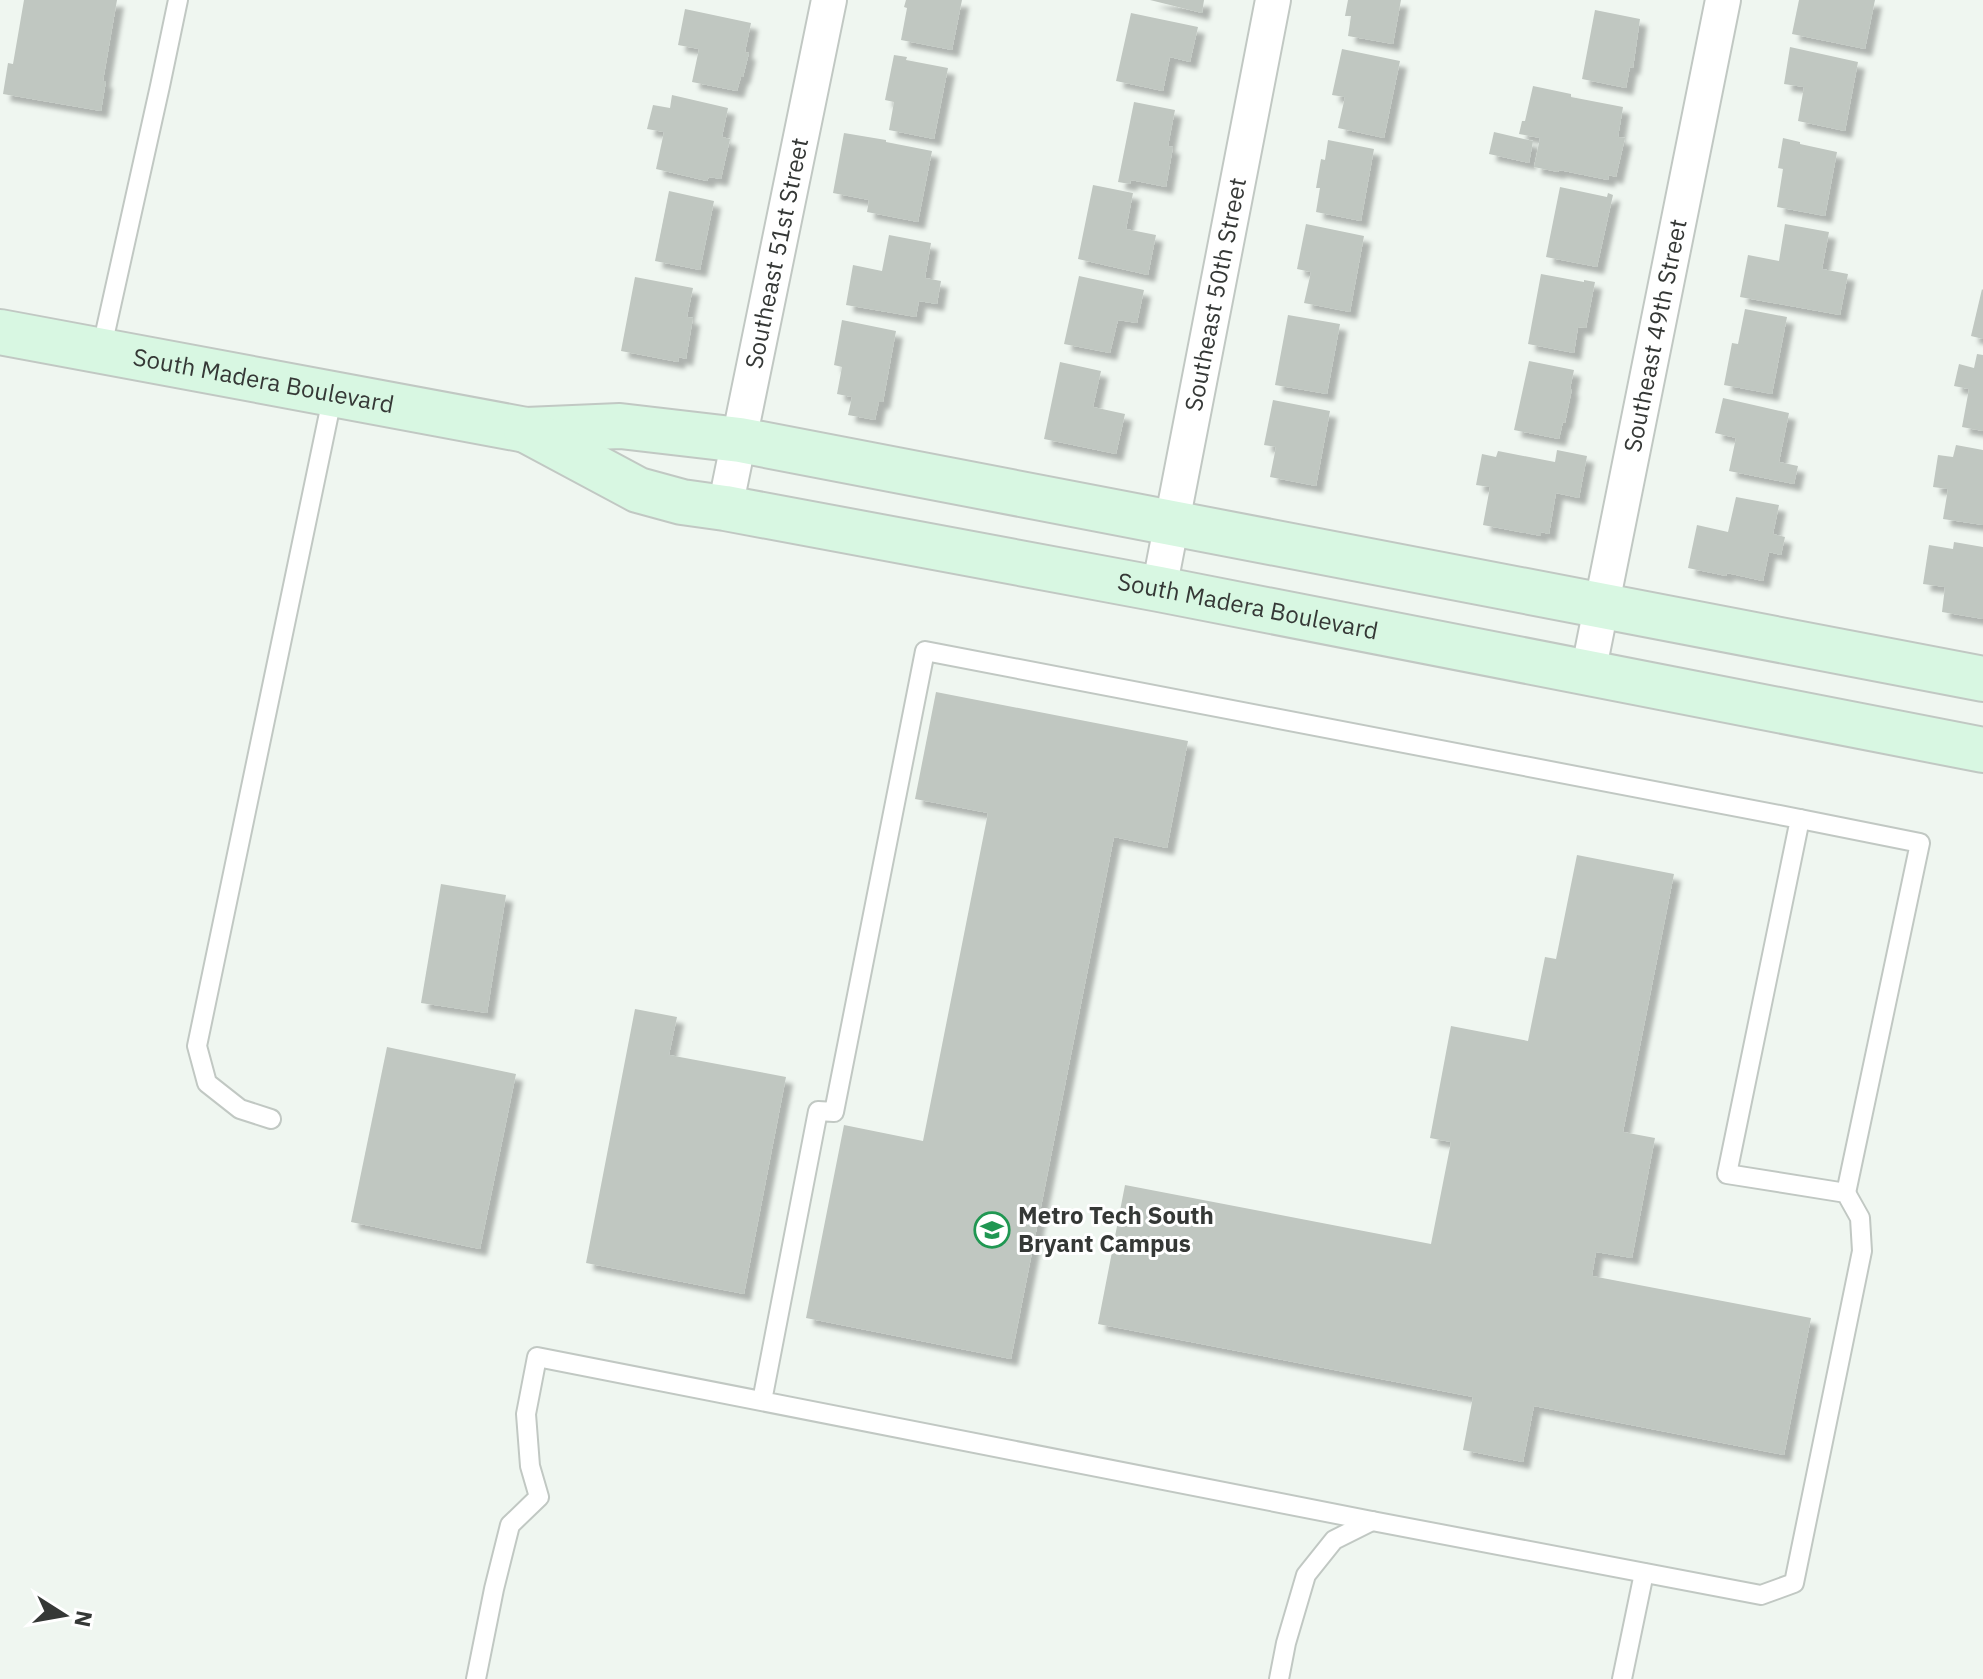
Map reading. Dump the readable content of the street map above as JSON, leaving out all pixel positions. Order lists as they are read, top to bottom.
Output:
{
  "streets": {
    "street": [
      "Southeast 51st Street",
      "Southeast 50th Street",
      "Southeast 49th Street",
      "South Madera Boulevard"
    ]
  },
  "crossings": [
    ["Southeast 51st Street", "South Madera Boulevard"],
    ["Southeast 50th Street", "South Madera Boulevard"],
    ["Southeast 49th Street", "South Madera Boulevard"]
  ],
  "places": {
    "school or university": ["Metro Tech South Bryant Campus"]
  },
  "north": "right"
}
